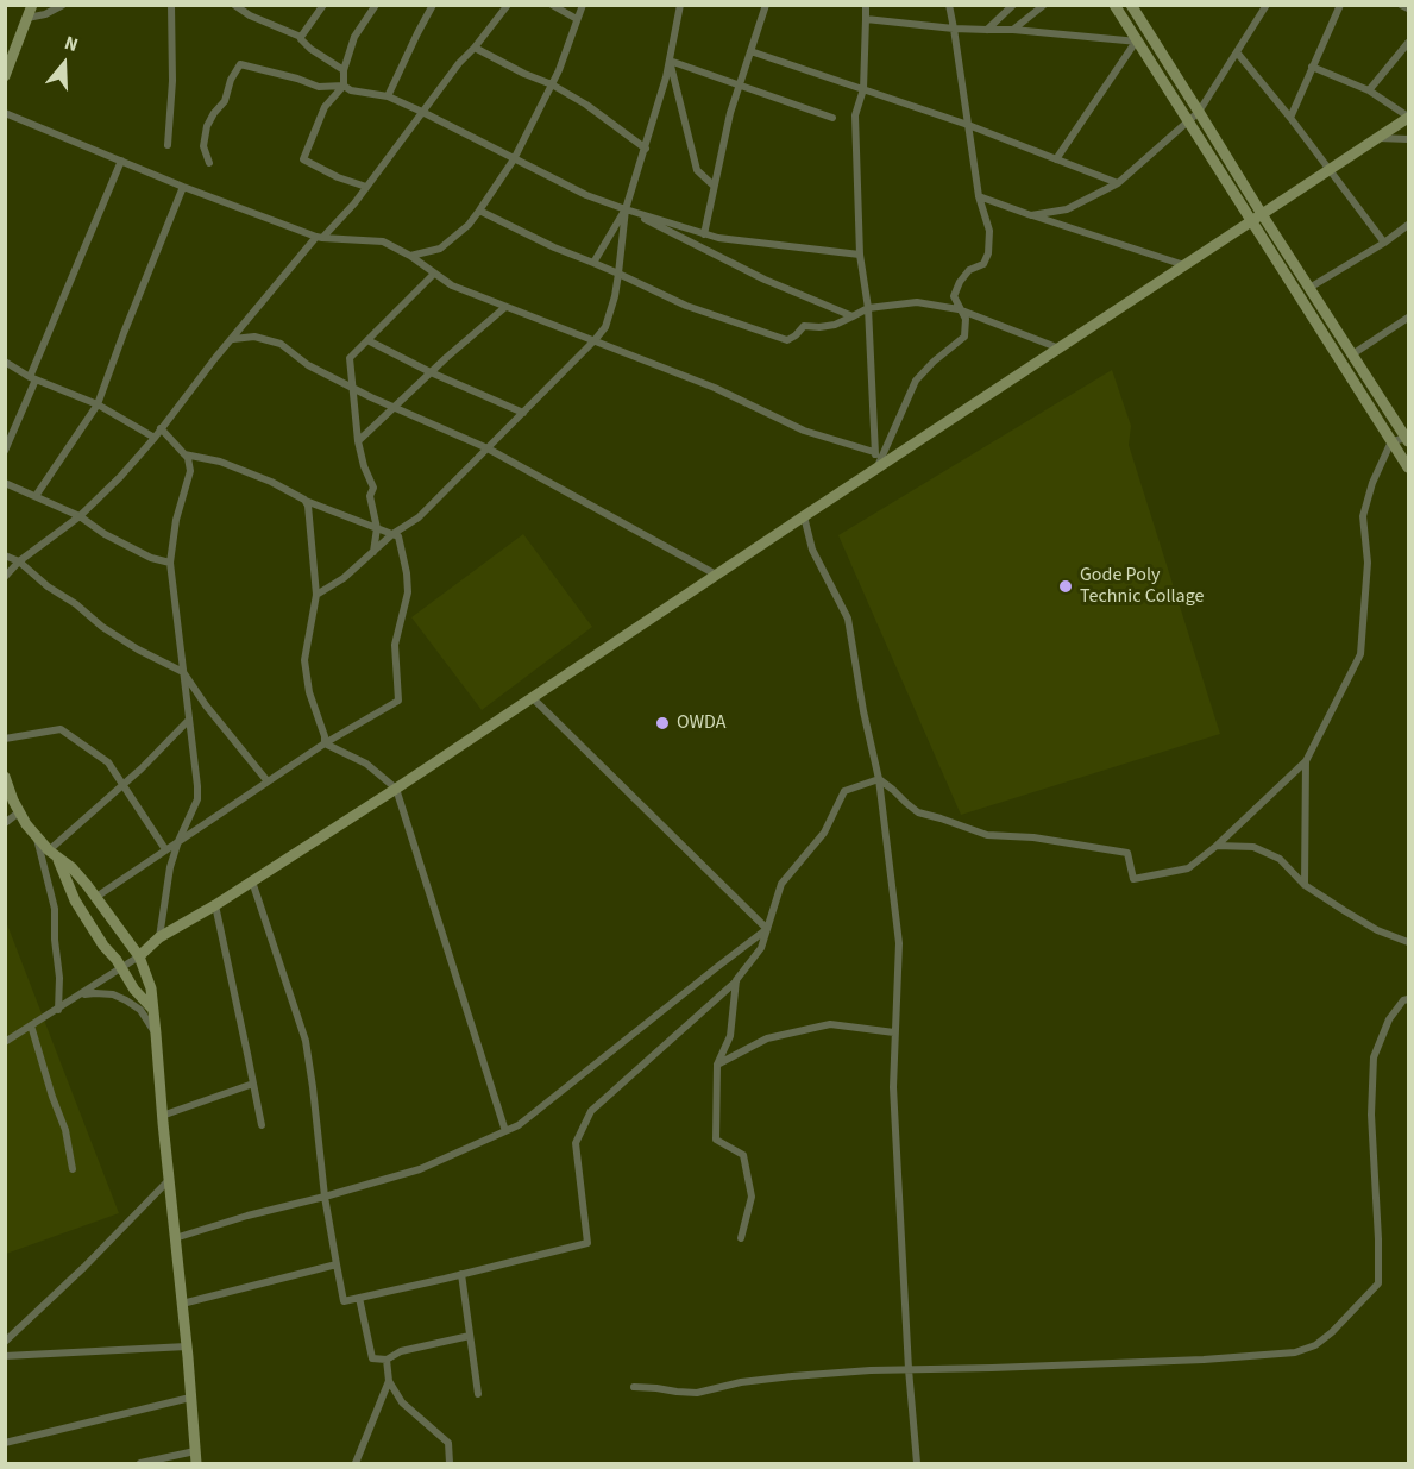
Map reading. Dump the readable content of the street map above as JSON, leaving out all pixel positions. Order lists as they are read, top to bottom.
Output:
{
  "places": ["Gode Poly Technic Collage", "OWDA"],
  "north": "top"
}
